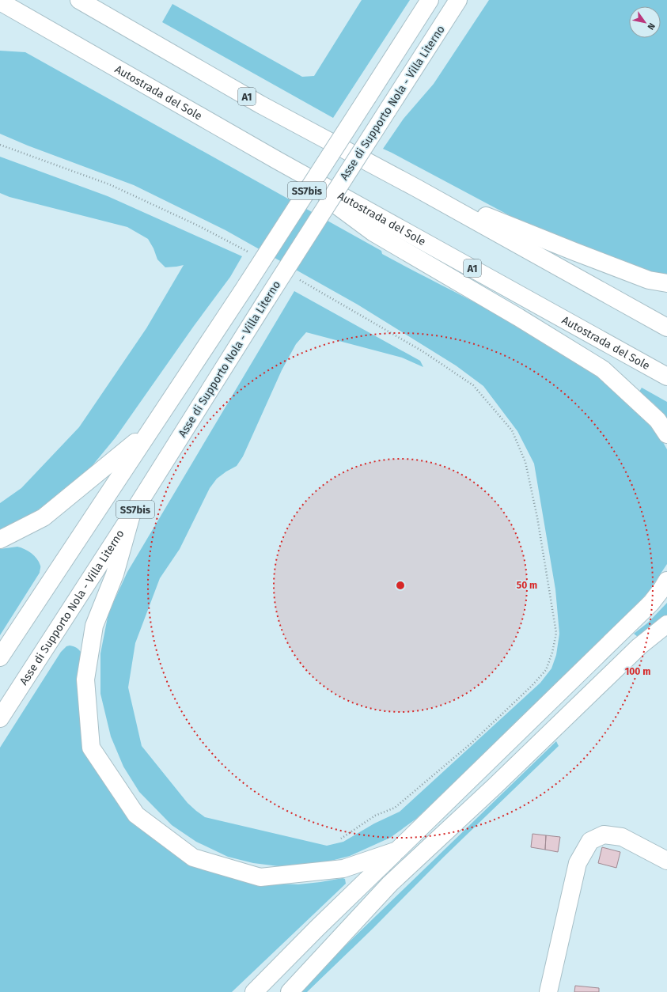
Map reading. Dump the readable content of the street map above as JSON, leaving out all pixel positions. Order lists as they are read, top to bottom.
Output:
{
  "streets": {
    "main road": [
      "Autostrada del Sole",
      "A1",
      "Asse di Supporto Nola - Villa Literno",
      "SS7bis"
    ]
  },
  "north": "bottom right",
  "rings": ["50 m", "100 m"]
}
